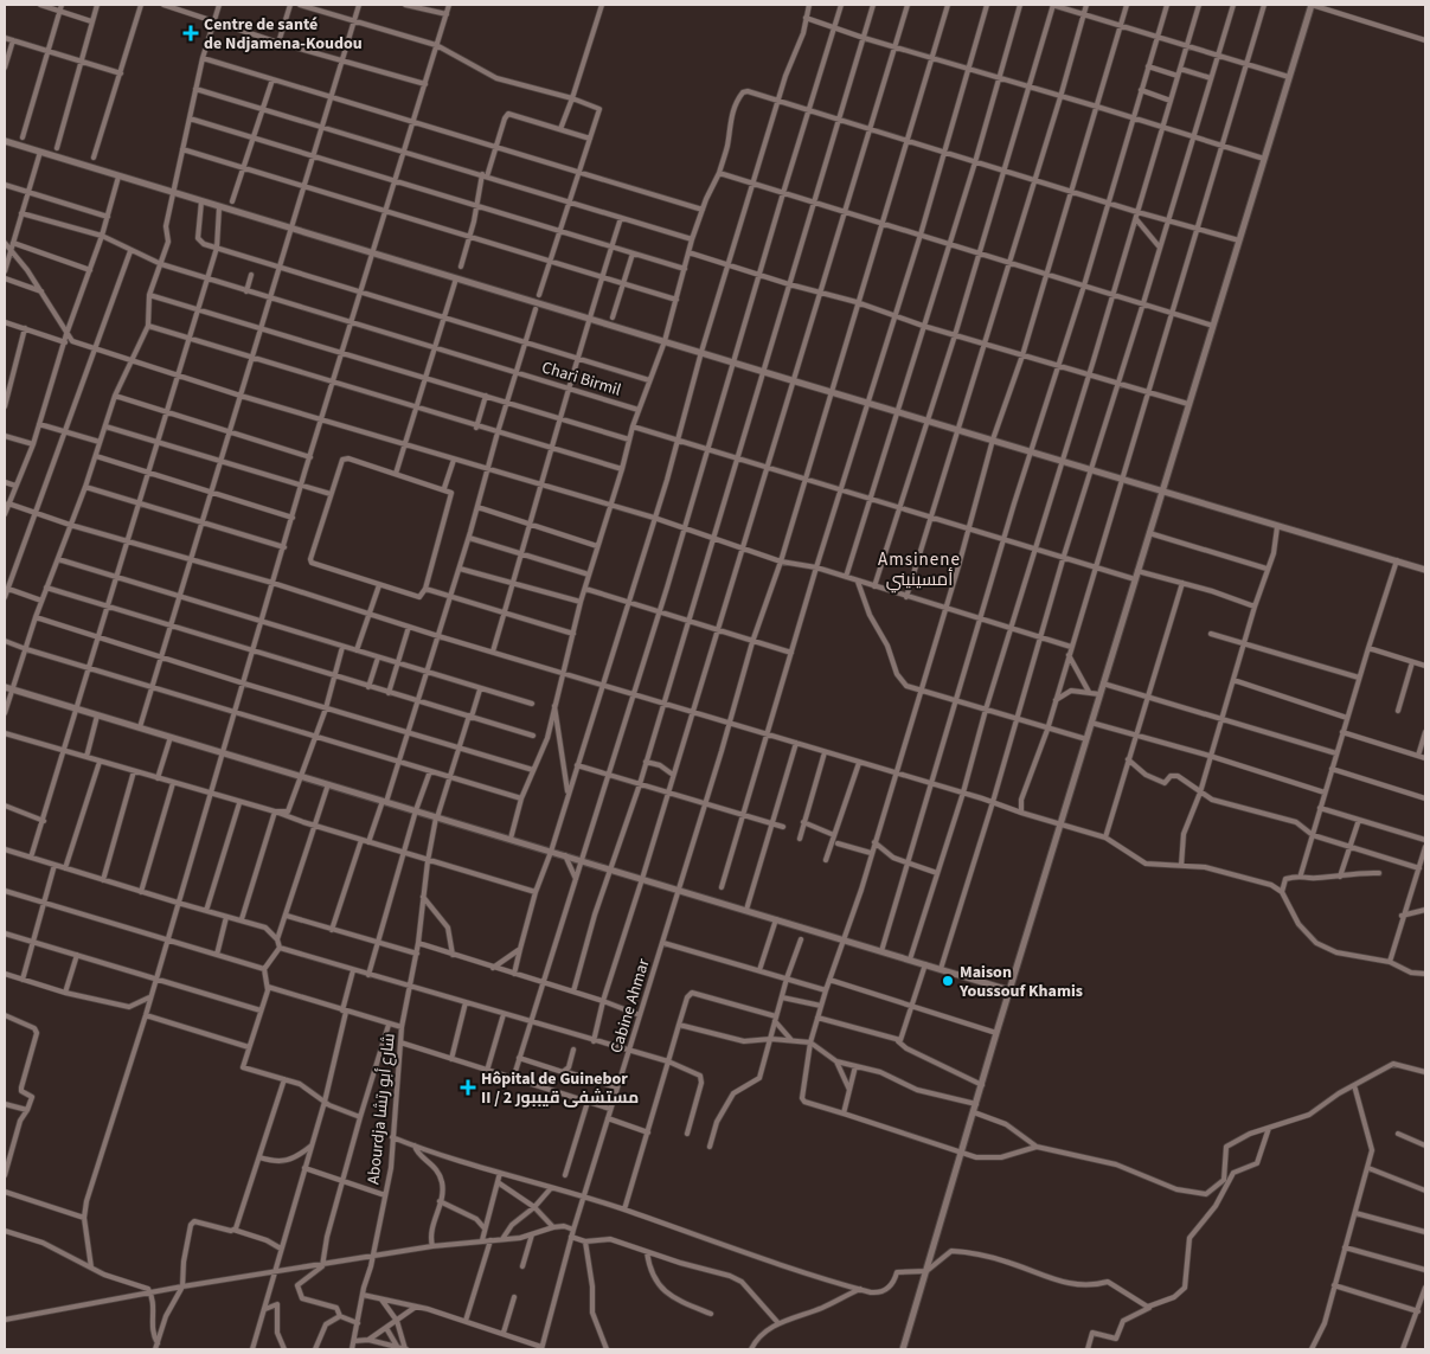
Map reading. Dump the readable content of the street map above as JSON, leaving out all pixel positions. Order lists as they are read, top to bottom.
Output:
{
  "streets": {
    "street": ["Chari Birmil", "Cabine Ahmar", "Abourdja شارع أبو رتشا"]
  },
  "districts": ["Amsinene أمسينيني"],
  "places": {
    "health": ["Centre de santé de Ndjamena-Koudou", "Hôpital de Guinebor II / مستشفى قيببور 2"],
    "other": ["Maison Youssouf Khamis"]
  }
}
